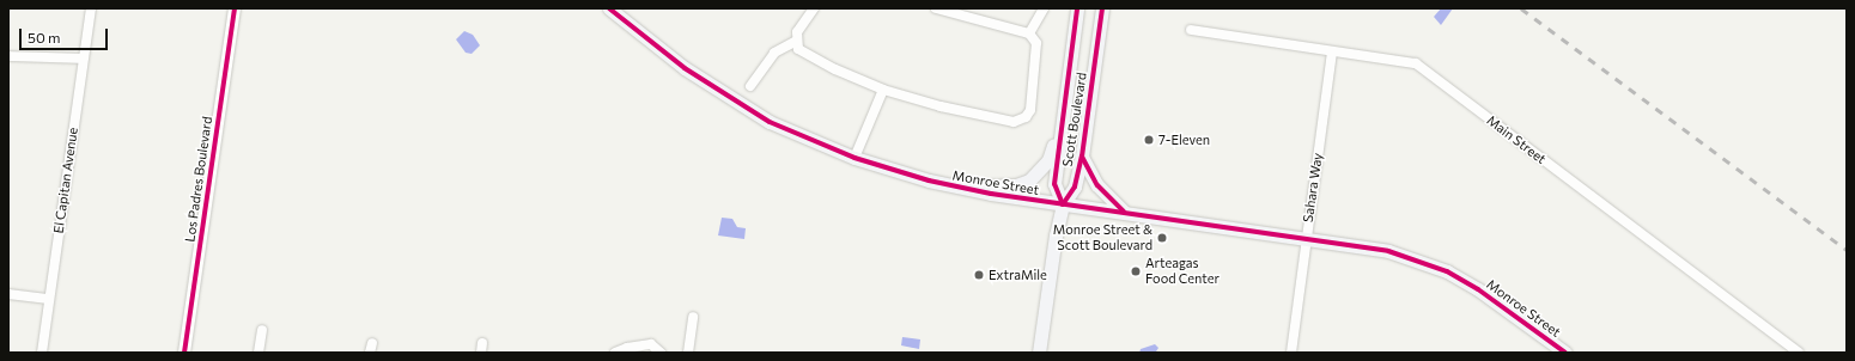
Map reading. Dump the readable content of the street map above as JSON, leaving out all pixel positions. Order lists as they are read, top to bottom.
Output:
{
  "streets": {
    "main road": ["Scott Boulevard", "Monroe Street"],
    "street": [
      "Main Street",
      "Los Padres Boulevard",
      "El Capitan Avenue",
      "Sahara Way"
    ]
  },
  "crossings": [
    ["Scott Boulevard", "Monroe Street"],
    ["Main Street", "Sahara Way"],
    ["Monroe Street", "Sahara Way"]
  ],
  "places": [
    "7-Eleven",
    "Monroe Street & Scott Boulevard",
    "Arteagas Food Center",
    "ExtraMile"
  ],
  "scale_bar": "50 m"
}
